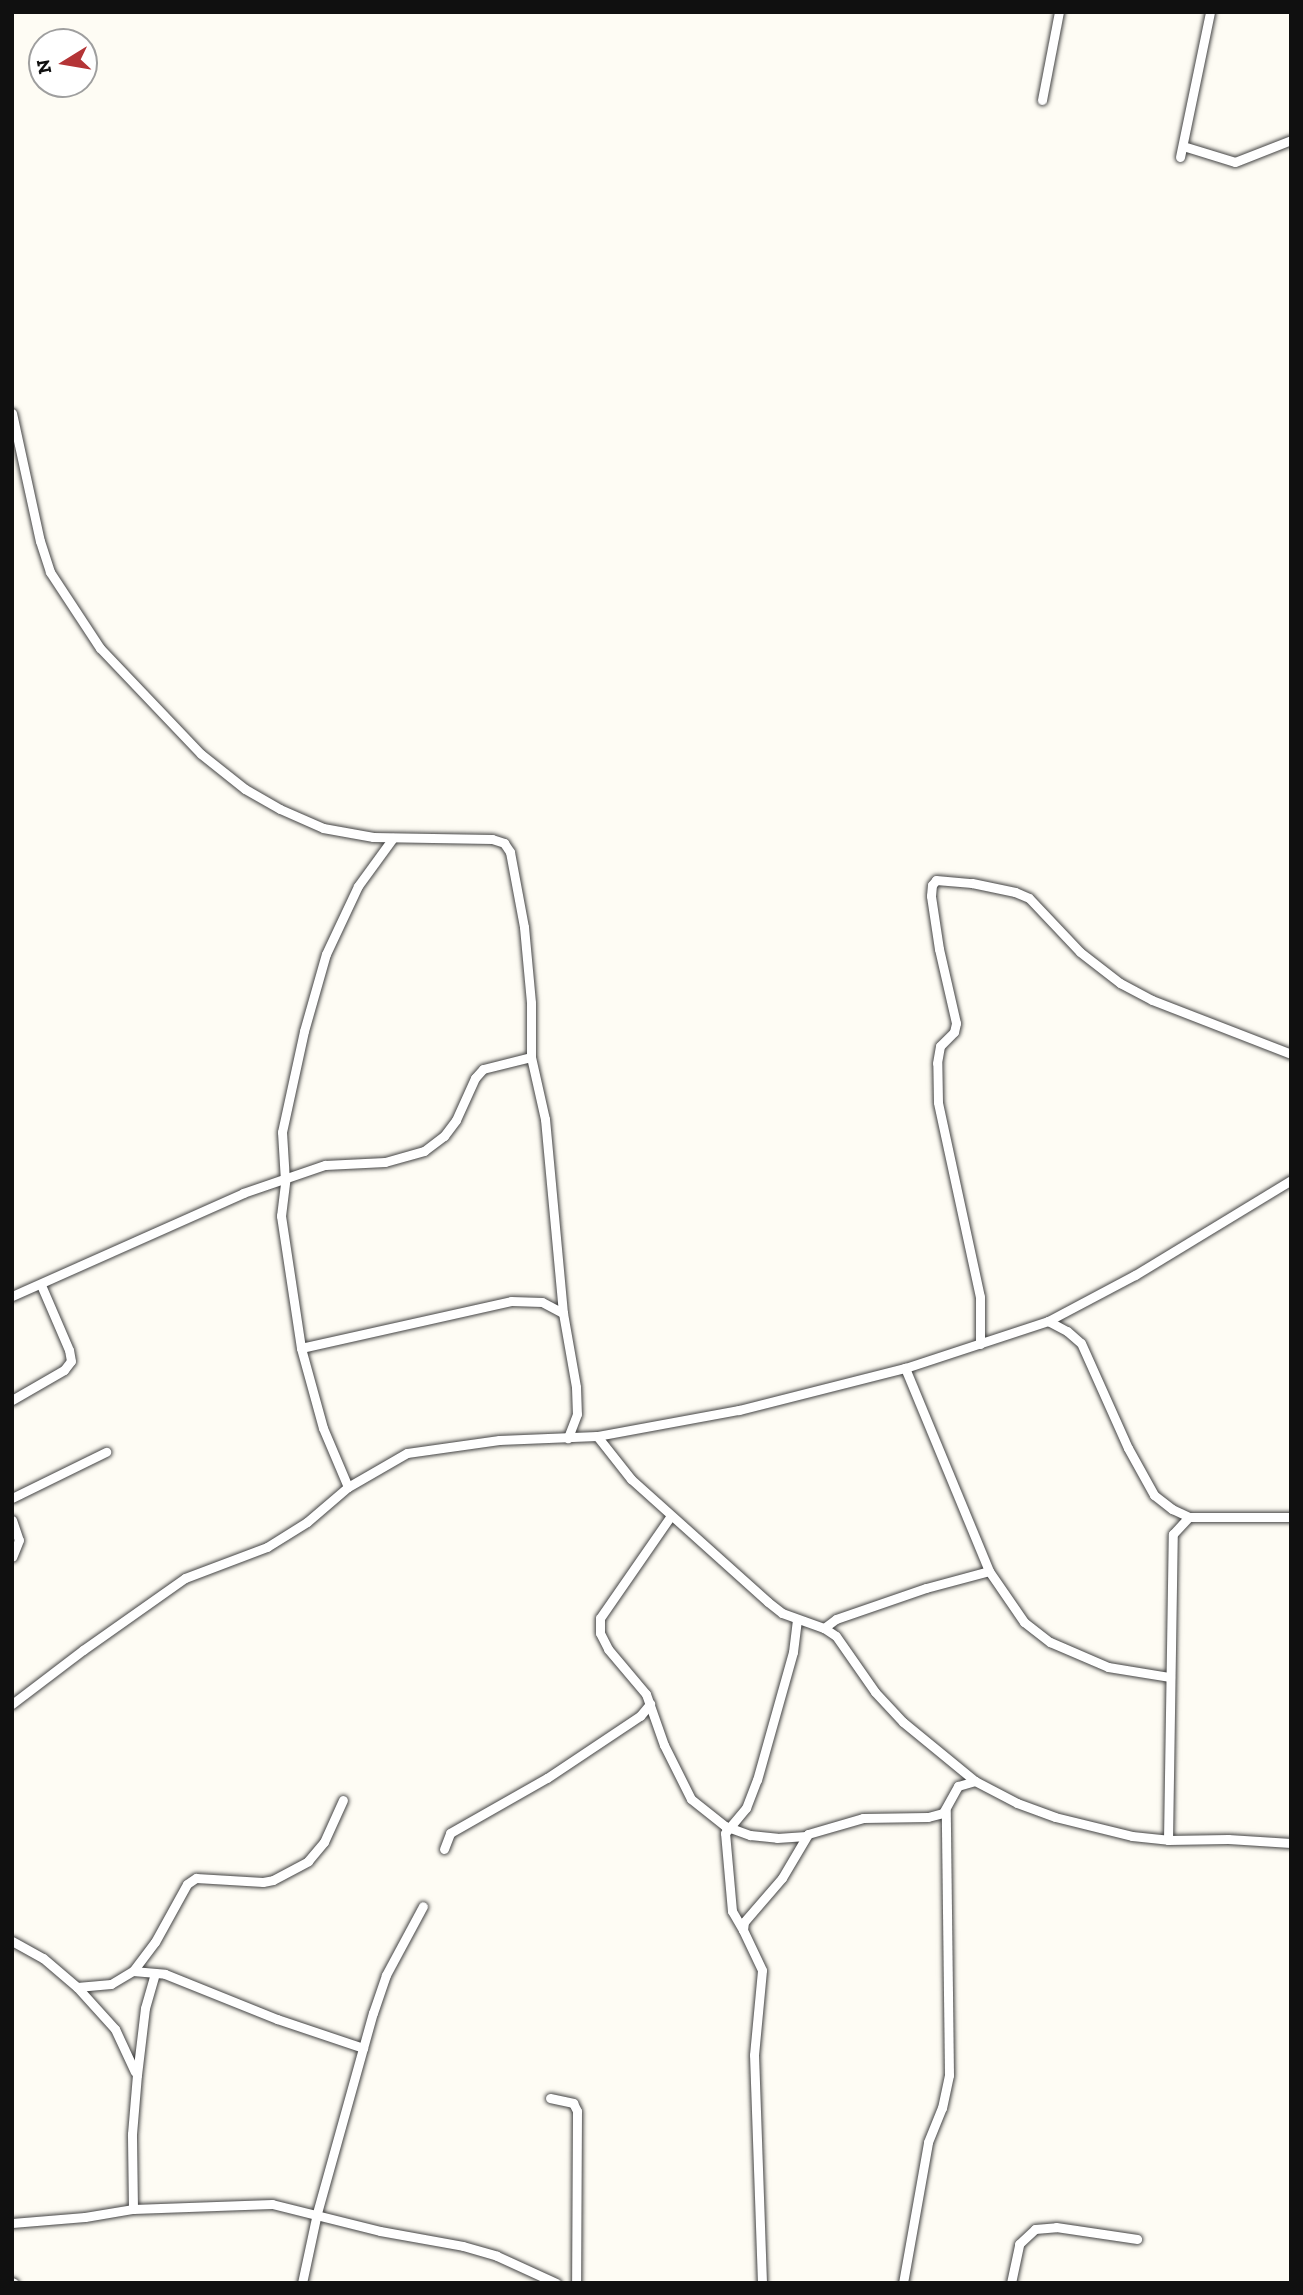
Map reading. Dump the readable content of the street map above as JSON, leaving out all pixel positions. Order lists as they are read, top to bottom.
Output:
{
  "north": "left"
}
